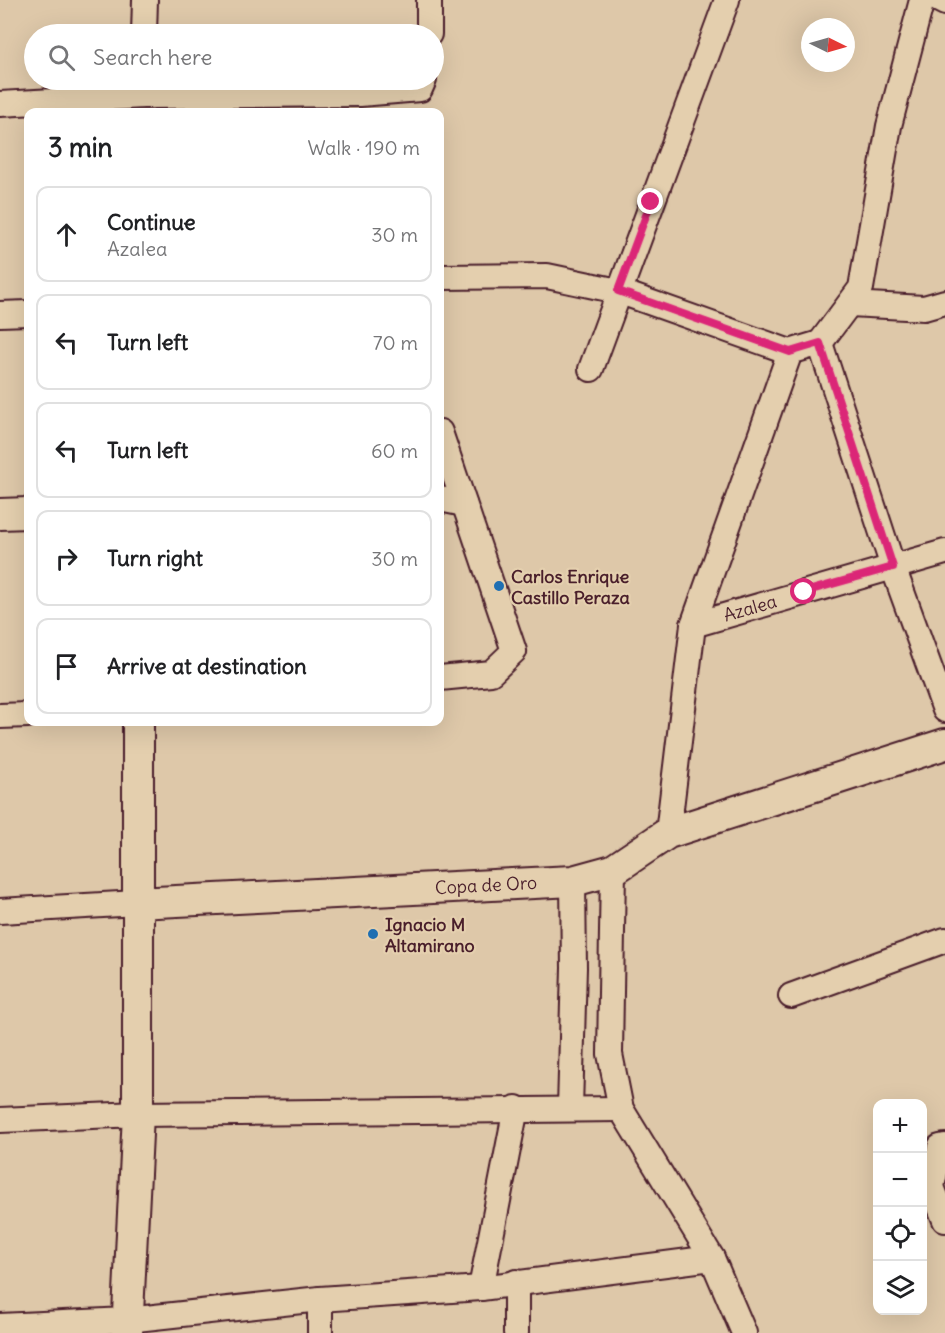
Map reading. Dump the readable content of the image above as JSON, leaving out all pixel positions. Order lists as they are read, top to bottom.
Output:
{
  "streets": {
    "street": ["Azalea", "Copa de Oro"]
  },
  "places": ["Carlos Enrique Castillo Peraza", "Ignacio M Altamirano"],
  "north": "right",
  "page": {
    "search": "Search here",
    "heading": ["3 min", "Walk · 190 m"],
    "list": [
      ["Continue", "Azalea", "30 m"],
      ["Turn left", "70 m"],
      ["Turn left", "60 m"],
      ["Turn right", "30 m"],
      "Arrive at destination"
    ],
    "map_buttons": ["+", "−"]
  }
}
